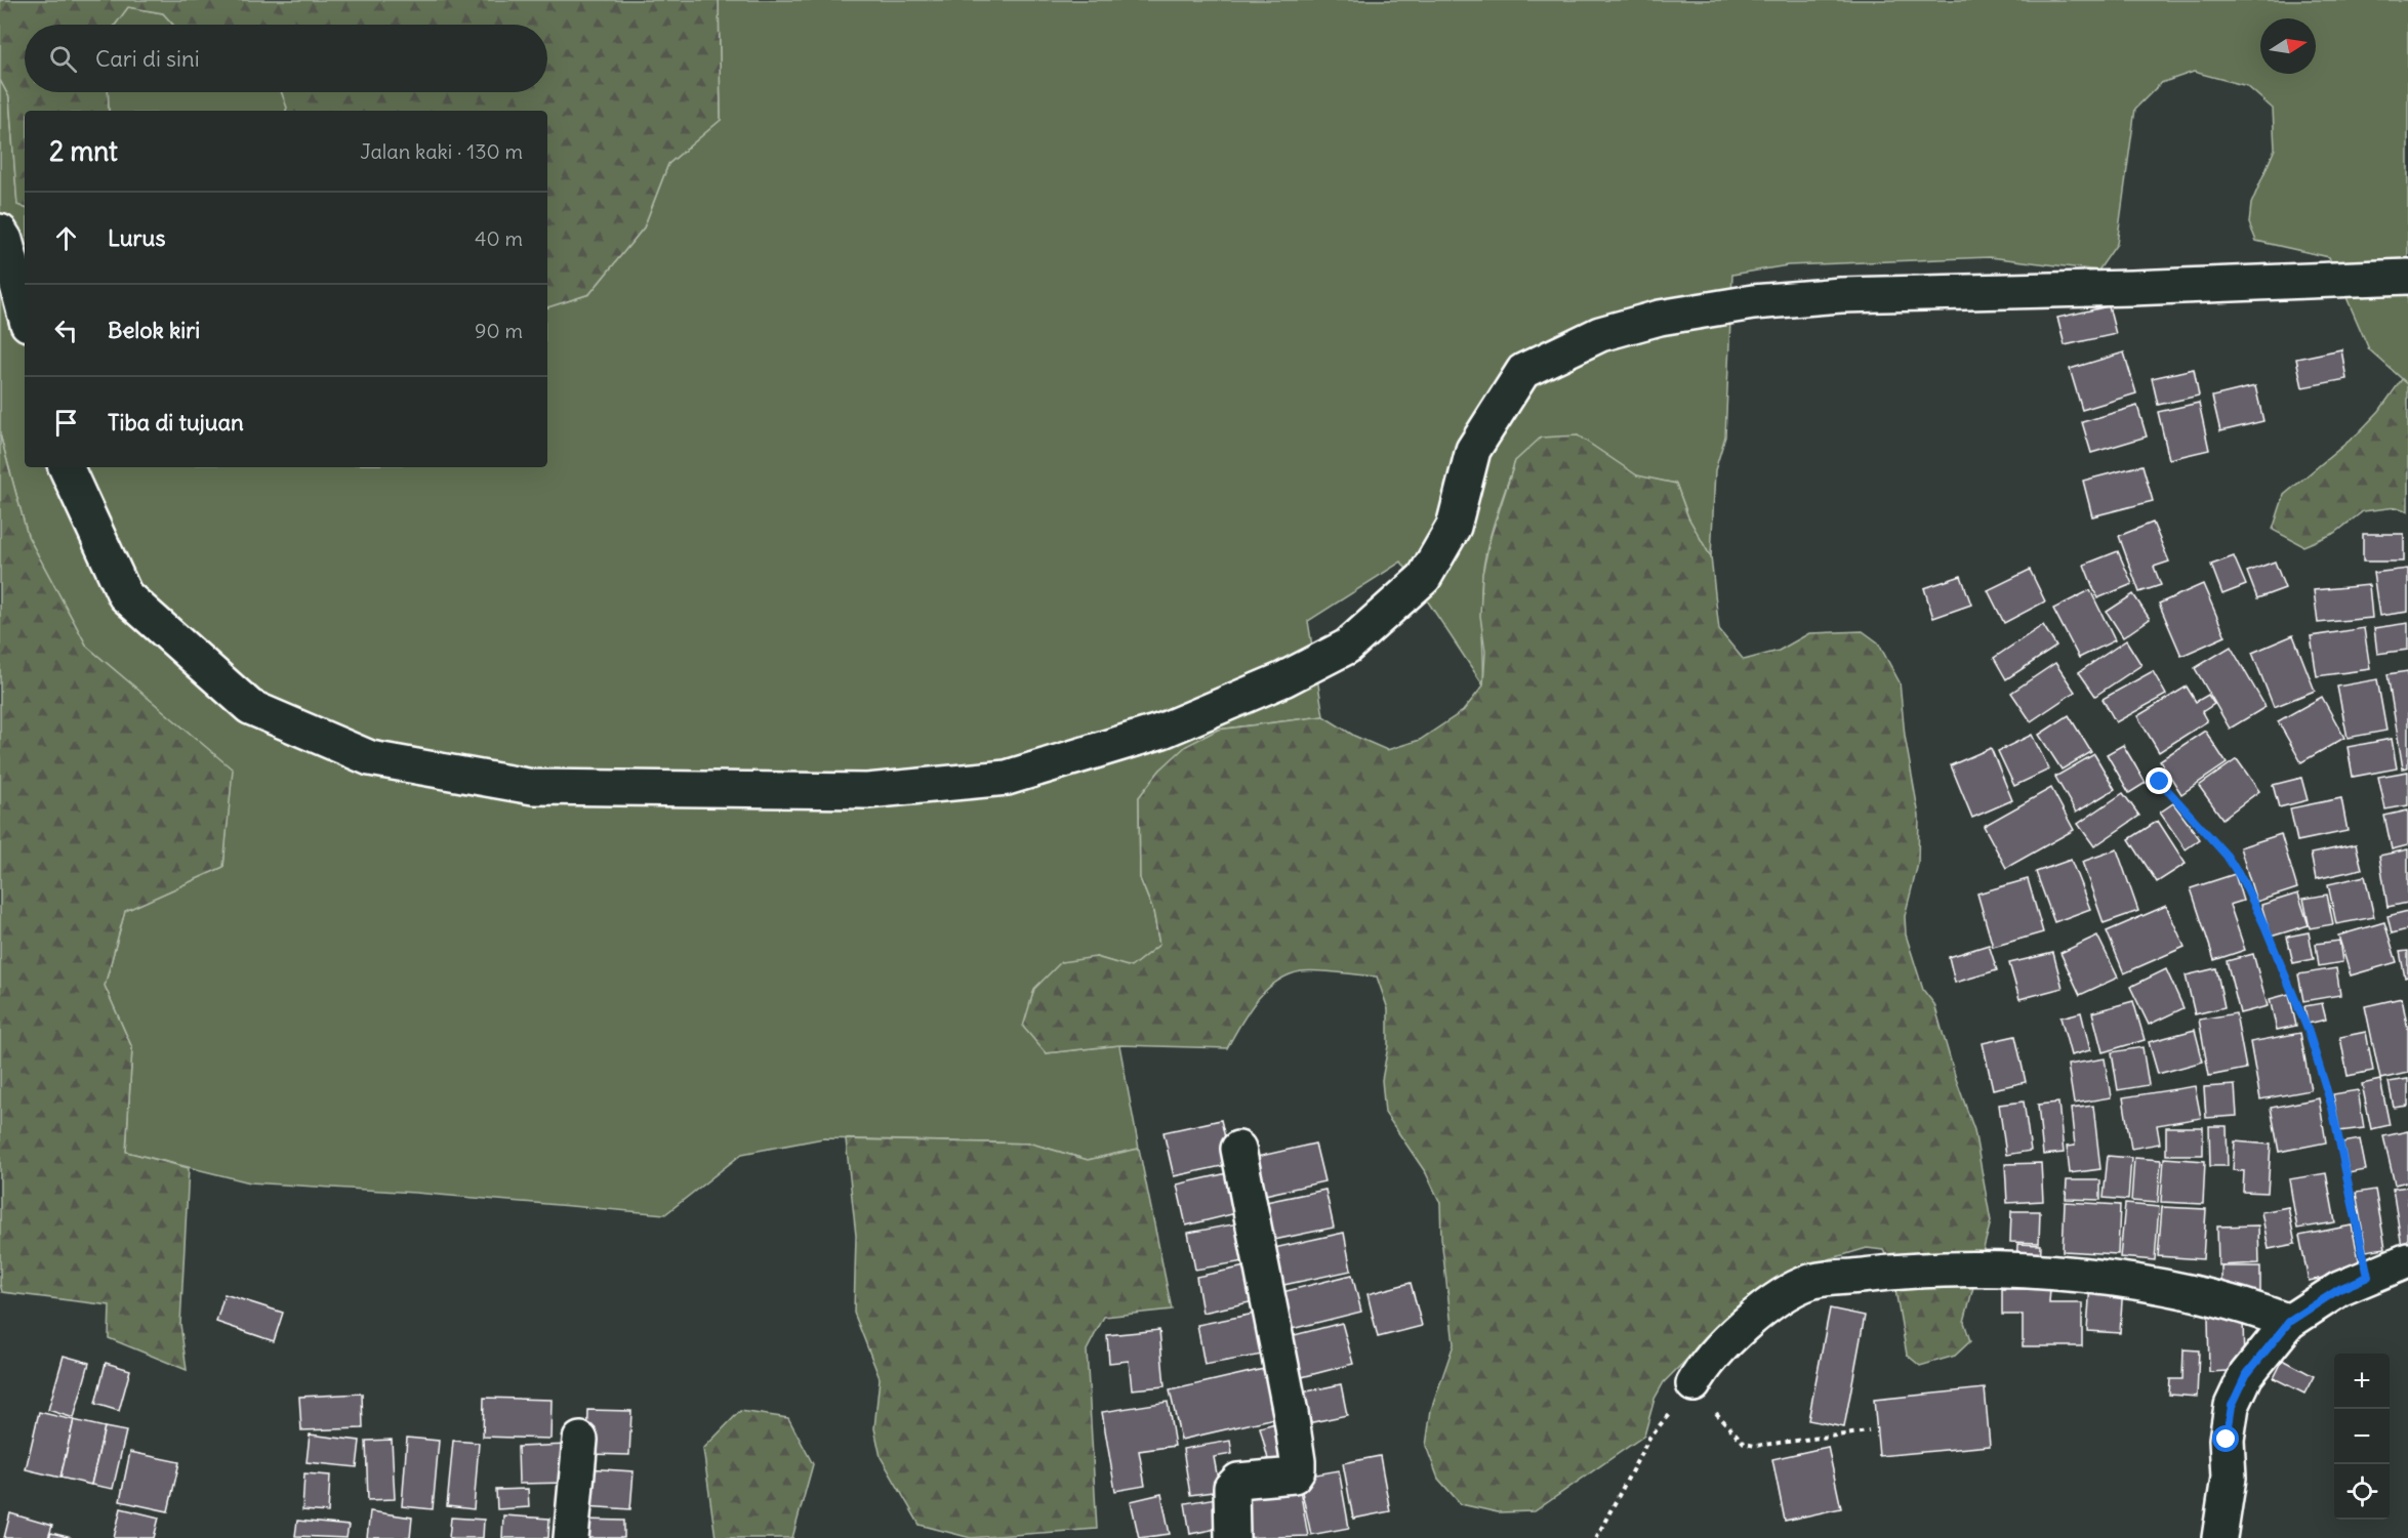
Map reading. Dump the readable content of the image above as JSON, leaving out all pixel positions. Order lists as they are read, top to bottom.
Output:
{
  "north": "right",
  "page": {
    "search": "Cari di sini",
    "heading": ["2 mnt", "Jalan kaki · 130 m"],
    "list": [
      ["Lurus", "40 m"],
      ["Belok kiri", "90 m"],
      "Tiba di tujuan"
    ],
    "map_buttons": ["+", "−"]
  }
}
